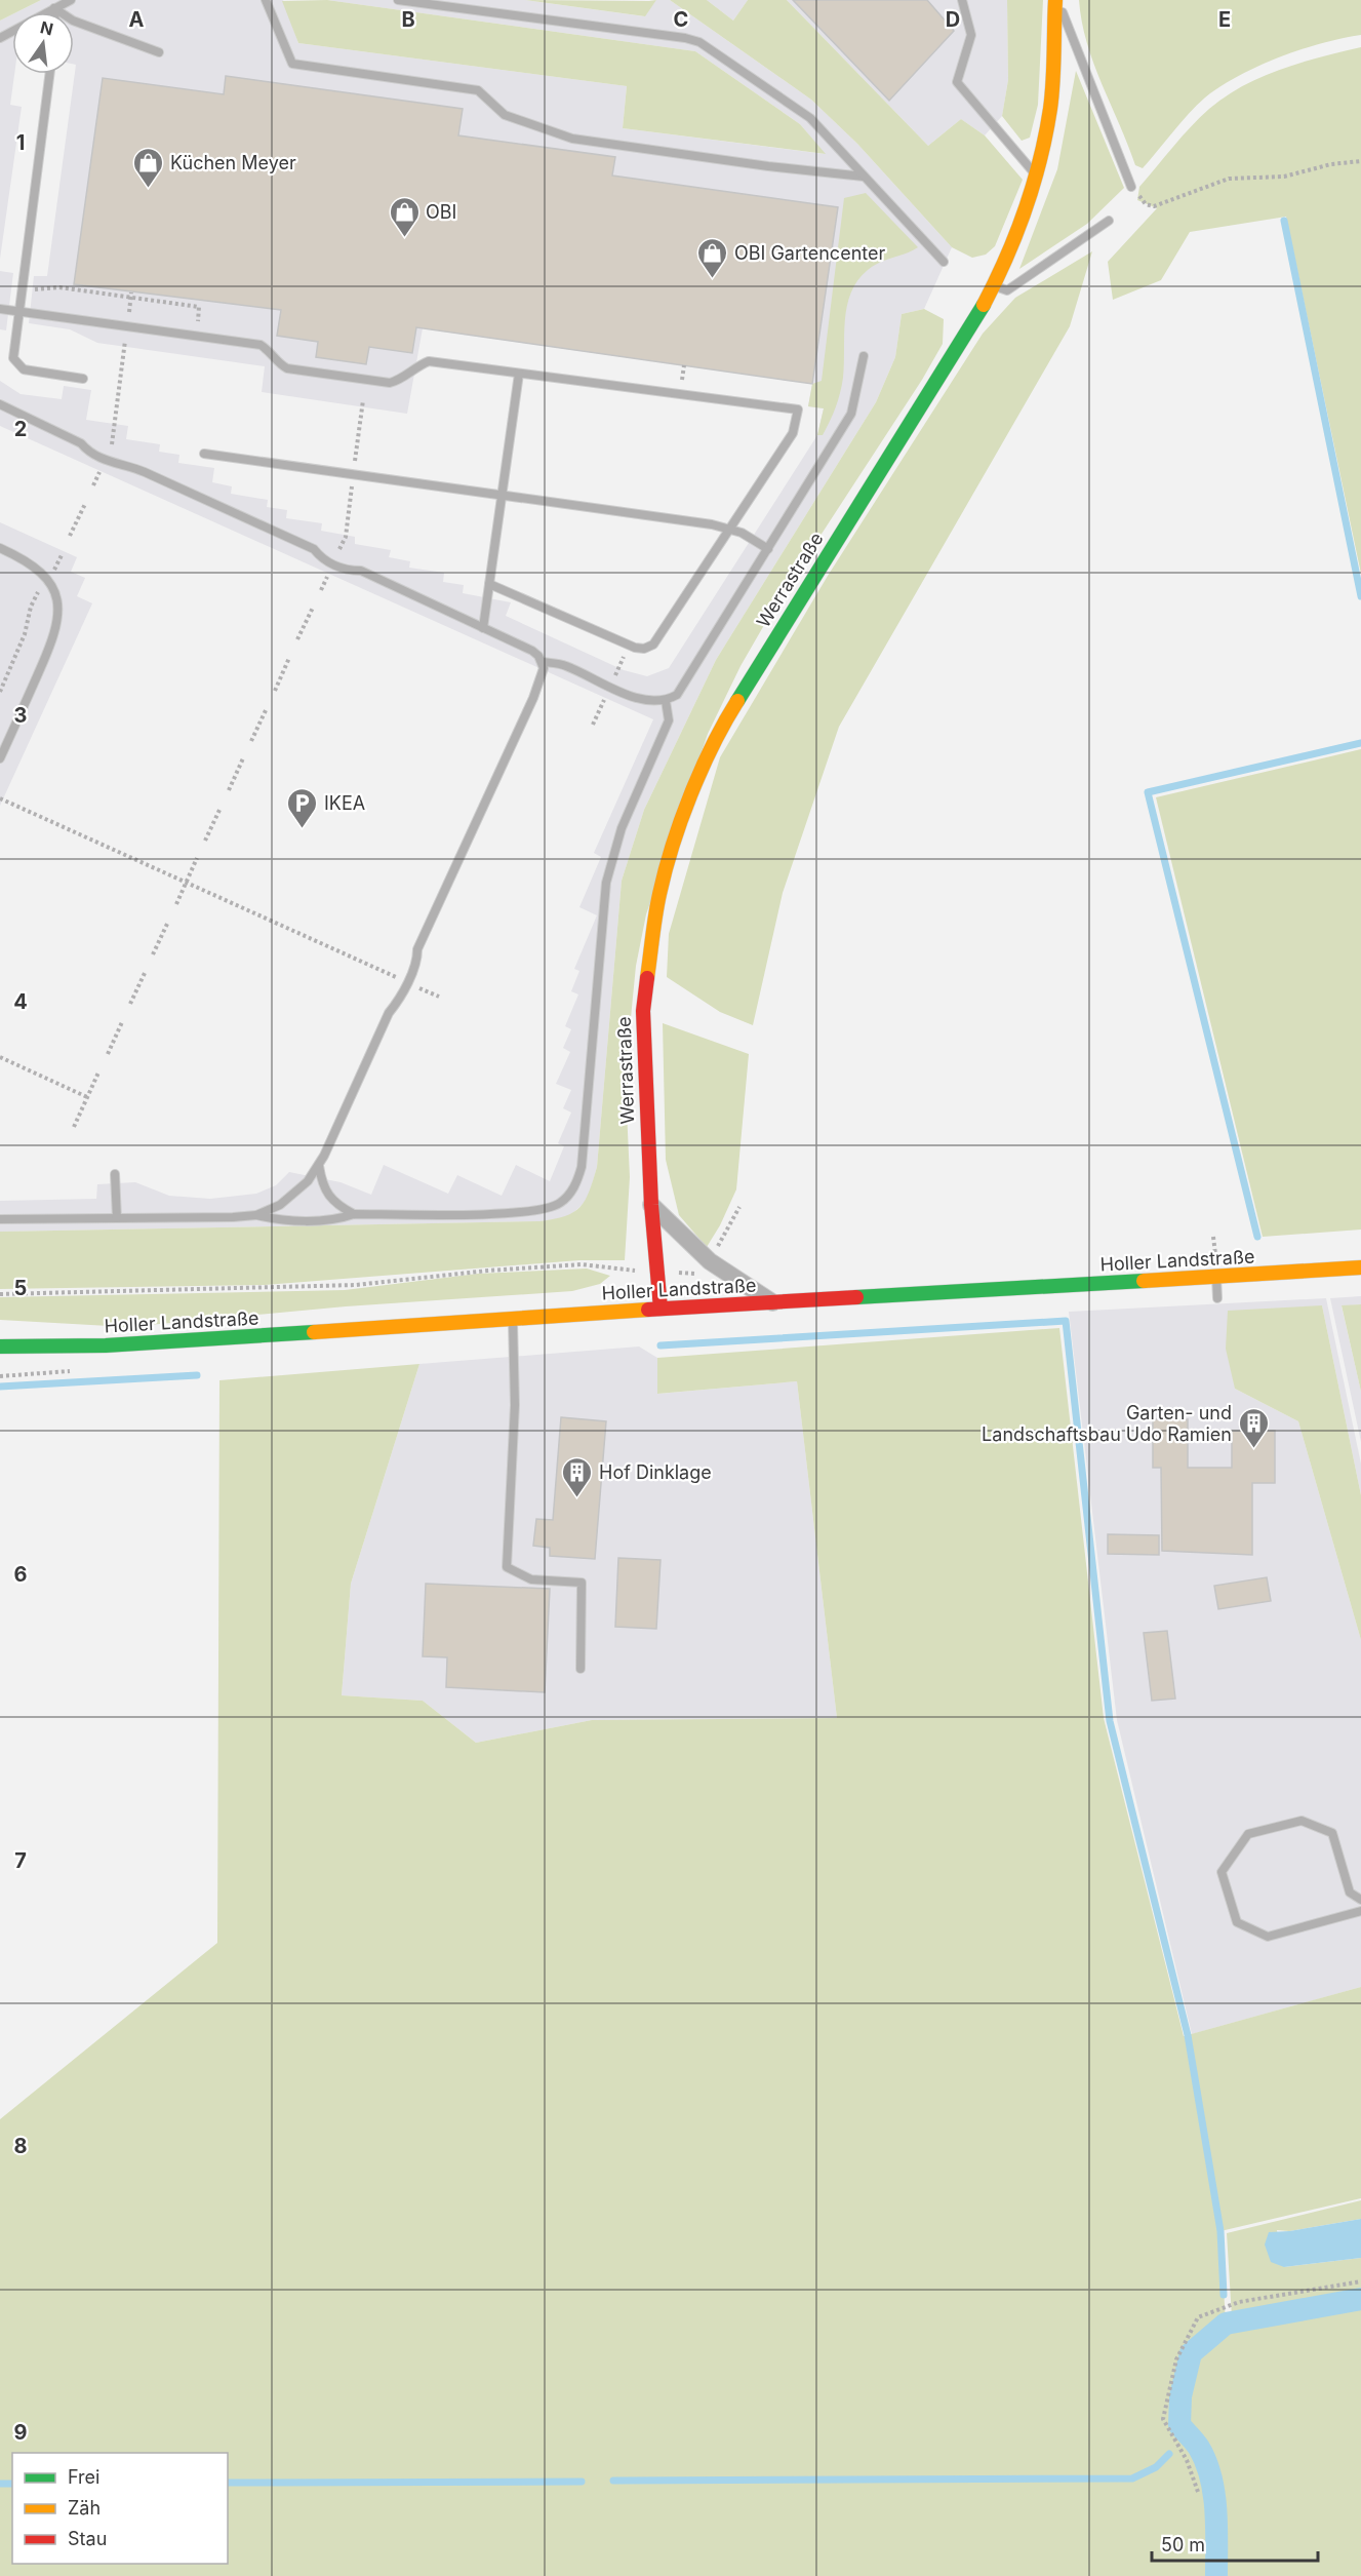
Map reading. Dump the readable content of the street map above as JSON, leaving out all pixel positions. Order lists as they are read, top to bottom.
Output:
{
  "streets": {
    "street": ["Werrastraße", "Holler Landstraße"]
  },
  "crossings": [
    ["Werrastraße", "Holler Landstraße"]
  ],
  "places": {
    "shop": ["Küchen Meyer", "OBI", "OBI Gartencenter"],
    "parking": ["IKEA"],
    "building": ["Garten- und Landschaftsbau Udo Ramien", "Hof Dinklage"]
  },
  "legend": ["Frei", "Zäh", "Stau"],
  "scale_bar": "50 m",
  "north": "top",
  "grid": {
    "columns": [
      "A",
      "B",
      "C",
      "D",
      "E"
    ],
    "rows": [
      "1",
      "2",
      "3",
      "4",
      "5",
      "6",
      "7",
      "8",
      "9"
    ]
  }
}
